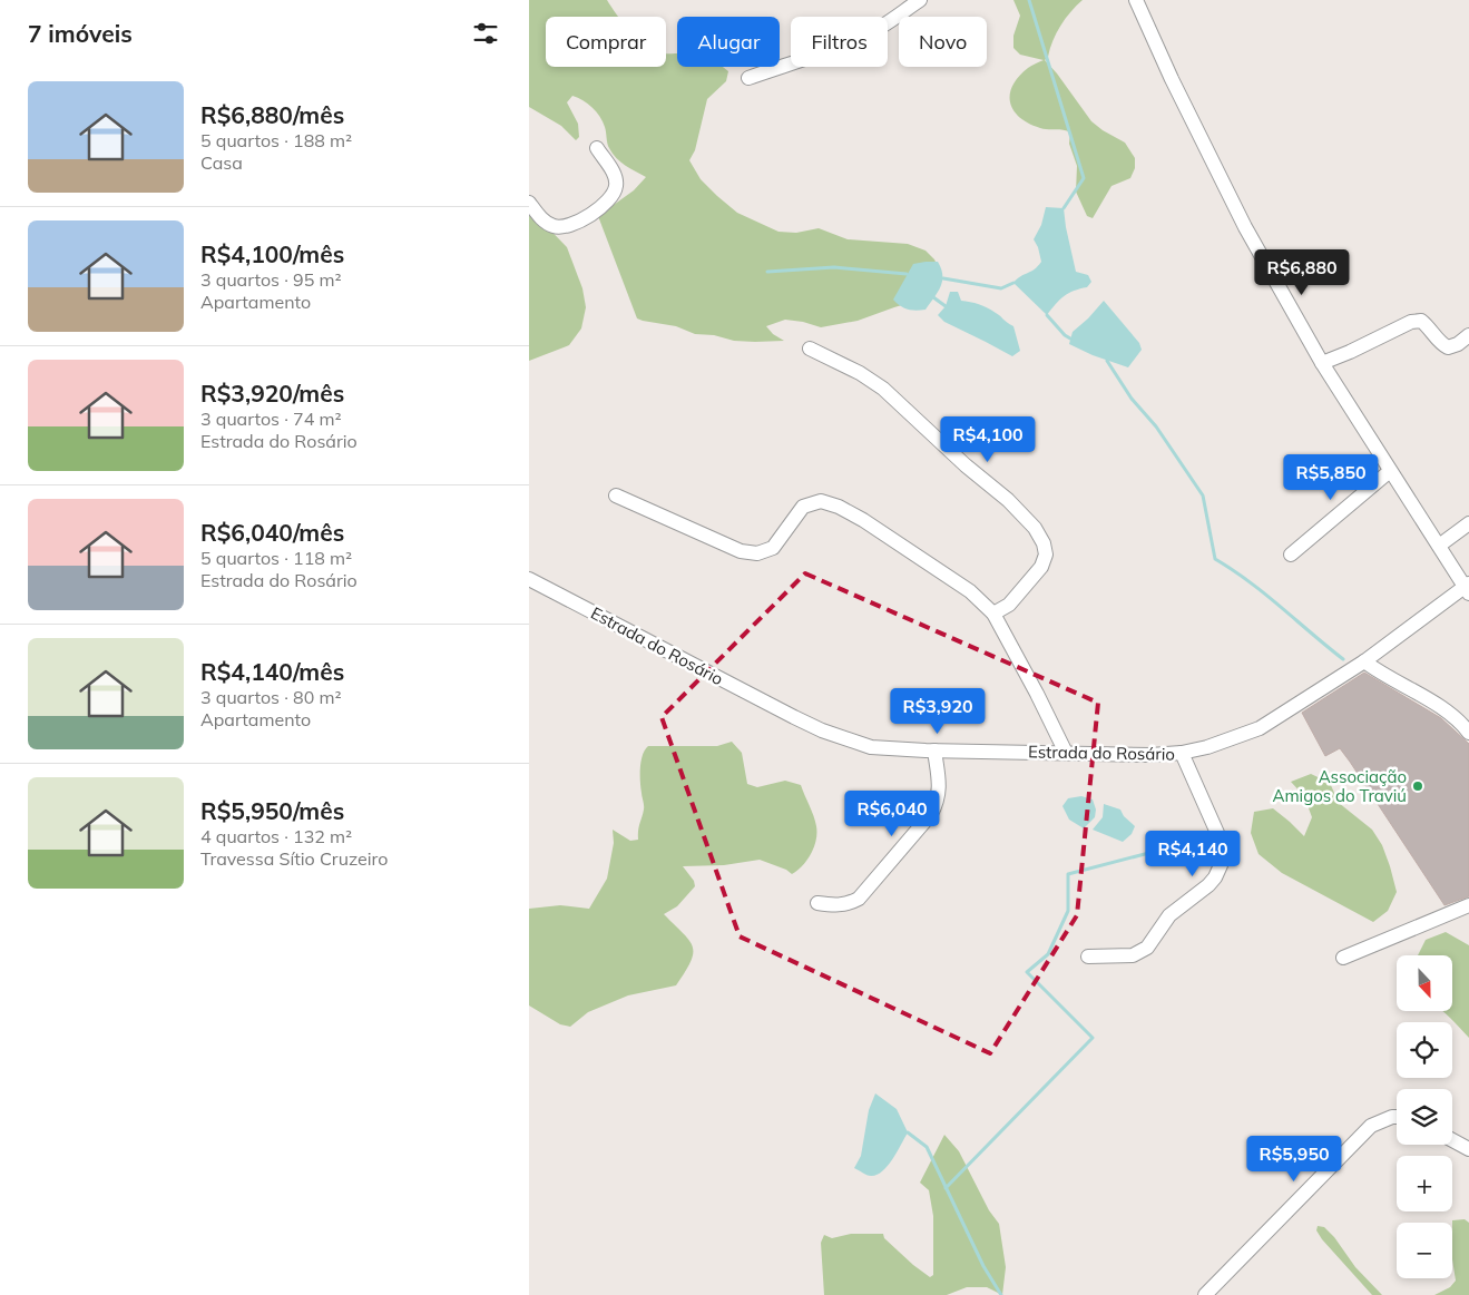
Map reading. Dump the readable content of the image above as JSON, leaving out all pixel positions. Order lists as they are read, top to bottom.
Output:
{
  "streets": {
    "street": ["Estrada do Rosário"]
  },
  "places": ["Associação Amigos do Traviú"],
  "north": "bottom",
  "page": {
    "heading": "7 imóveis",
    "chip": [
      "Comprar",
      "Alugar",
      "Filtros",
      "Novo"
    ],
    "list": [
      {
        "name": "R$6,880/mês",
        "note": "5 quartos · 188 m² · Casa"
      },
      {
        "name": "R$4,100/mês",
        "note": "3 quartos · 95 m² · Apartamento"
      },
      {
        "name": "R$3,920/mês",
        "note": "3 quartos · 74 m² · Estrada do Rosário"
      },
      {
        "name": "R$6,040/mês",
        "note": "5 quartos · 118 m² · Estrada do Rosário"
      },
      {
        "name": "R$4,140/mês",
        "note": "3 quartos · 80 m² · Apartamento"
      },
      {
        "name": "R$5,950/mês",
        "note": "4 quartos · 132 m² · Travessa Sítio Cruzeiro"
      }
    ],
    "price": [
      "R$6,880",
      "R$4,100",
      "R$5,850",
      "R$3,920",
      "R$6,040",
      "R$4,140",
      "R$5,950"
    ],
    "map_buttons": ["+", "−"]
  }
}
